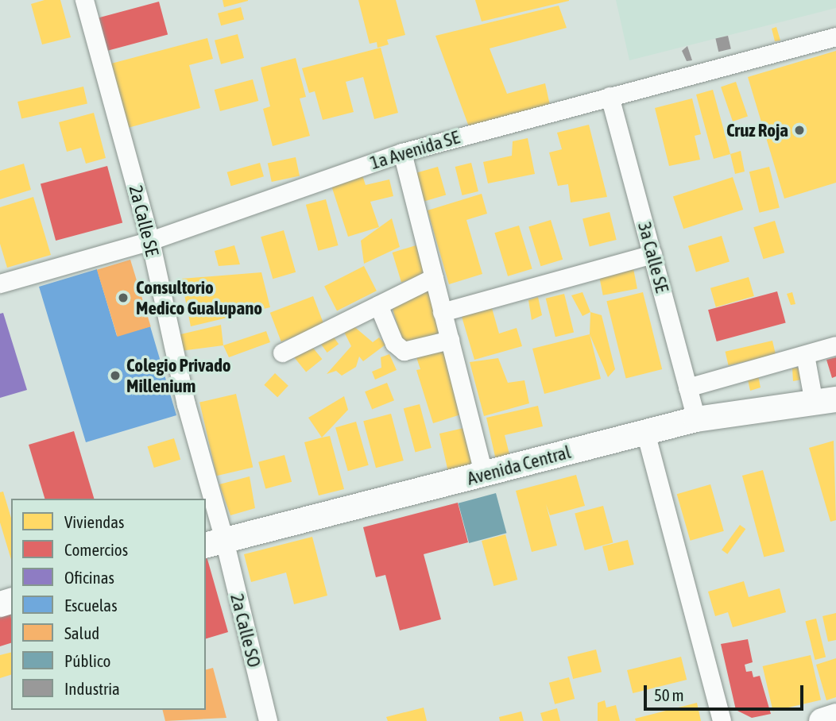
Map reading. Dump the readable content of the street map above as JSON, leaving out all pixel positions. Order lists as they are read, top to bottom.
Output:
{
  "streets": {
    "main road": ["Avenida Central"],
    "street": [
      "1a Avenida SE",
      "2a Calle SE",
      "3a Calle SE",
      "2a Calle SO"
    ]
  },
  "crossings": [
    ["1a Avenida SE", "2a Calle SE"],
    ["1a Avenida SE", "3a Calle SE"],
    ["2a Calle SE", "Avenida Central"],
    ["2a Calle SE", "2a Calle SO"],
    ["3a Calle SE", "Avenida Central"],
    ["Avenida Central", "2a Calle SO"]
  ],
  "places": ["Cruz Roja", "Consultorio Medico Gualupano", "Colegio Privado Millenium"],
  "legend": [
    "Viviendas",
    "Comercios",
    "Oficinas",
    "Escuelas",
    "Salud",
    "Público",
    "Industria"
  ],
  "scale_bar": "50 m"
}
